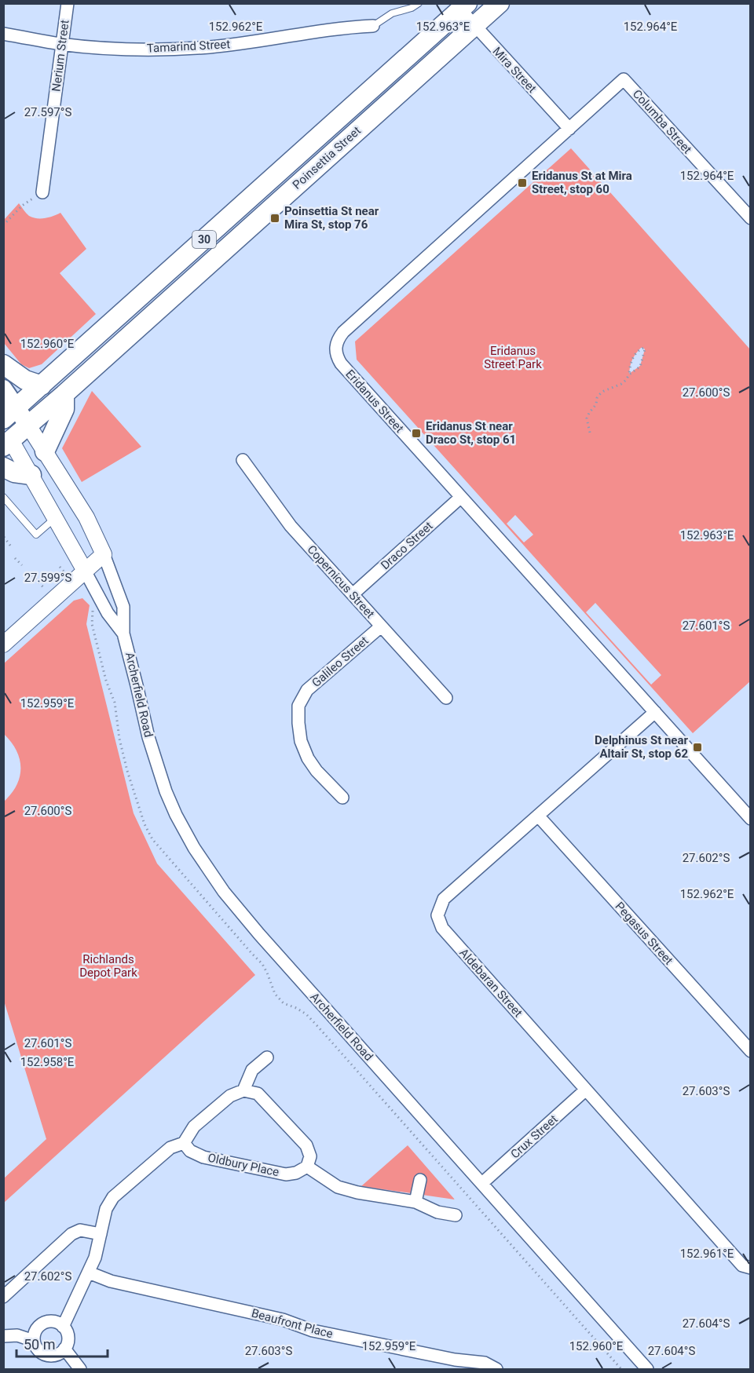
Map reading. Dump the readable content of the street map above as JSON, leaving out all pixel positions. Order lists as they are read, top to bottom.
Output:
{
  "streets": {
    "main road": ["Poinsettia Street", "30", "Archerfield Road"],
    "street": [
      "Tamarind Street",
      "Nerium Street",
      "Mira Street",
      "Columba Street",
      "Eridanus Street",
      "Draco Street",
      "Copernicus Street",
      "Galileo Street",
      "Pegasus Street",
      "Aldebaran Street",
      "Crux Street",
      "Oldbury Place",
      "Beaufront Place"
    ]
  },
  "crossings": [
    ["Tamarind Street", "Nerium Street"],
    ["Mira Street", "Columba Street"],
    ["Mira Street", "Poinsettia Street"],
    ["Mira Street", "Eridanus Street"],
    ["Columba Street", "Eridanus Street"],
    ["Poinsettia Street", "30"],
    ["Poinsettia Street", "Archerfield Road"],
    ["30", "Archerfield Road"],
    ["Eridanus Street", "Draco Street"],
    ["Eridanus Street", "Aldebaran Street"],
    ["Draco Street", "Copernicus Street"],
    ["Copernicus Street", "Galileo Street"],
    ["Archerfield Road", "Crux Street"],
    ["Pegasus Street", "Aldebaran Street"],
    ["Aldebaran Street", "Crux Street"]
  ],
  "parks": ["Eridanus Street Park", "Richlands Depot Park"],
  "places": {
    "transit": [
      "Eridanus St at Mira Street, stop 60",
      "Poinsettia St near Mira St, stop 76",
      "Eridanus St near Draco St, stop 61",
      "Delphinus St near Altair St, stop 62"
    ]
  },
  "scale_bar": "50 m",
  "coordinates": [
    "152.962°E",
    "152.964°E",
    "152.963°E",
    "27.597°S",
    "152.960°E",
    "27.600°S",
    "27.599°S",
    "27.601°S",
    "152.959°E",
    "27.602°S",
    "152.958°E",
    "27.603°S",
    "152.961°E",
    "27.604°S"
  ]
}
